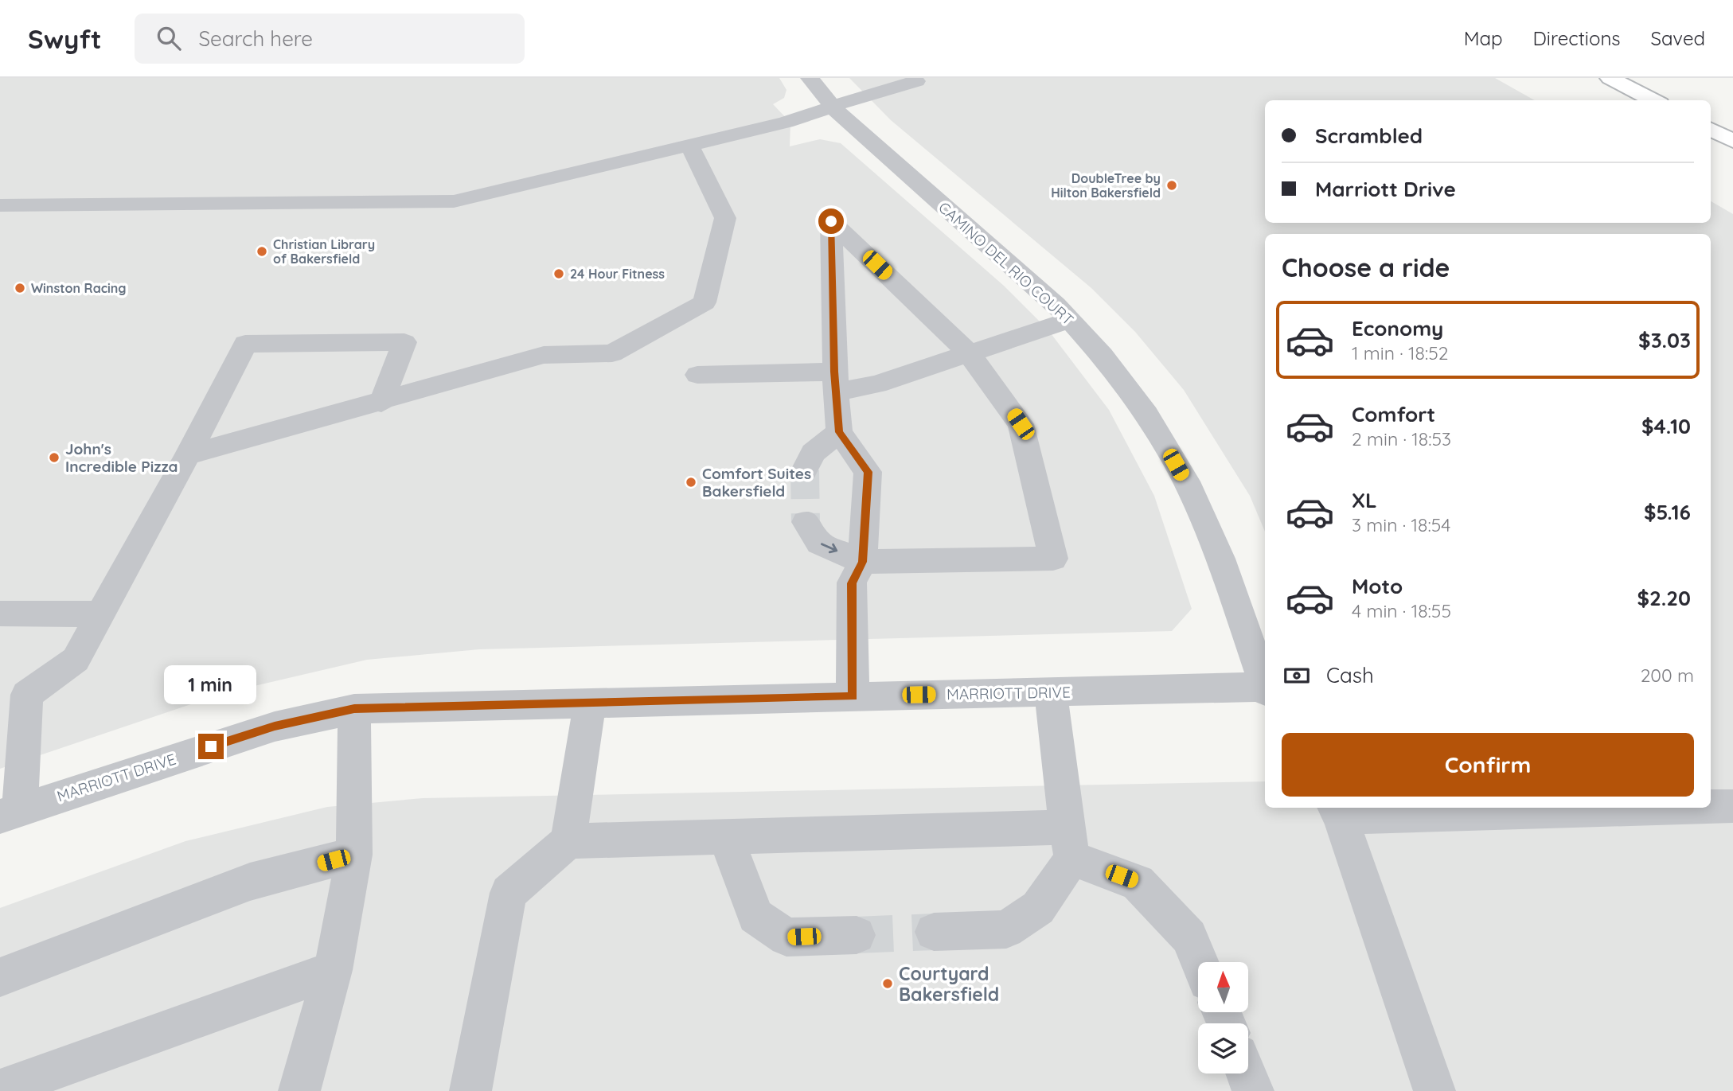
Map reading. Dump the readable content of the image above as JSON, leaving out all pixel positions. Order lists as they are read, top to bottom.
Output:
{
  "streets": {
    "street": ["CAMINO DEL RIO COURT", "MARRIOTT DRIVE"]
  },
  "places": [
    "DoubleTree by Hilton Bakersfield",
    "Christian Library of Bakersfield",
    "24 Hour Fitness",
    "Winston Racing",
    "John's Incredible Pizza",
    "Comfort Suites Bakersfield",
    "Courtyard Bakersfield"
  ],
  "north": "top",
  "page": {
    "header": "Swyft",
    "search": "Search here",
    "nav": ["Map", "Directions", "Saved"],
    "banner": ["Scrambled", "Marriott Drive"],
    "heading": "Choose a ride",
    "list": [
      {
        "name": "Economy",
        "note": "1 min · 18:52",
        "value": "$3.03"
      },
      {
        "name": "Comfort",
        "note": "2 min · 18:53",
        "value": "$4.10"
      },
      {
        "name": "XL",
        "note": "3 min · 18:54",
        "value": "$5.16"
      },
      {
        "name": "Moto",
        "note": "4 min · 18:55",
        "value": "$2.20"
      }
    ],
    "pay": ["Cash", "200 m"],
    "bubble": "1 min",
    "buttons": "Confirm"
  }
}
